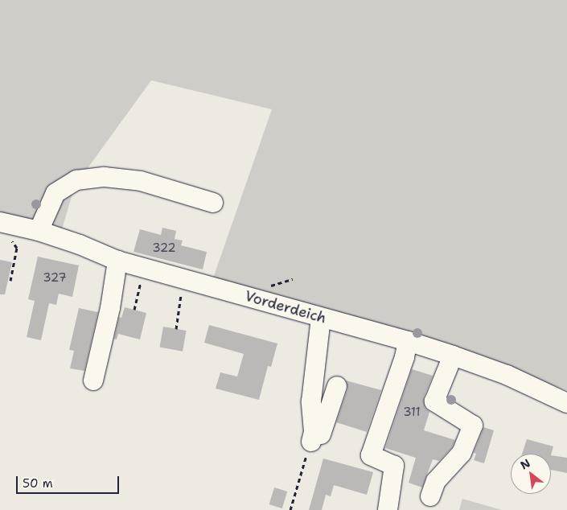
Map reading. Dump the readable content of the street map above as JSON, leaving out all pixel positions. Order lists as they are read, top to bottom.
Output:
{
  "streets": {
    "street": ["Vorderdeich"]
  },
  "house_numbers": ["322", "327", "311"],
  "scale_bar": "50 m",
  "north": "top left"
}
